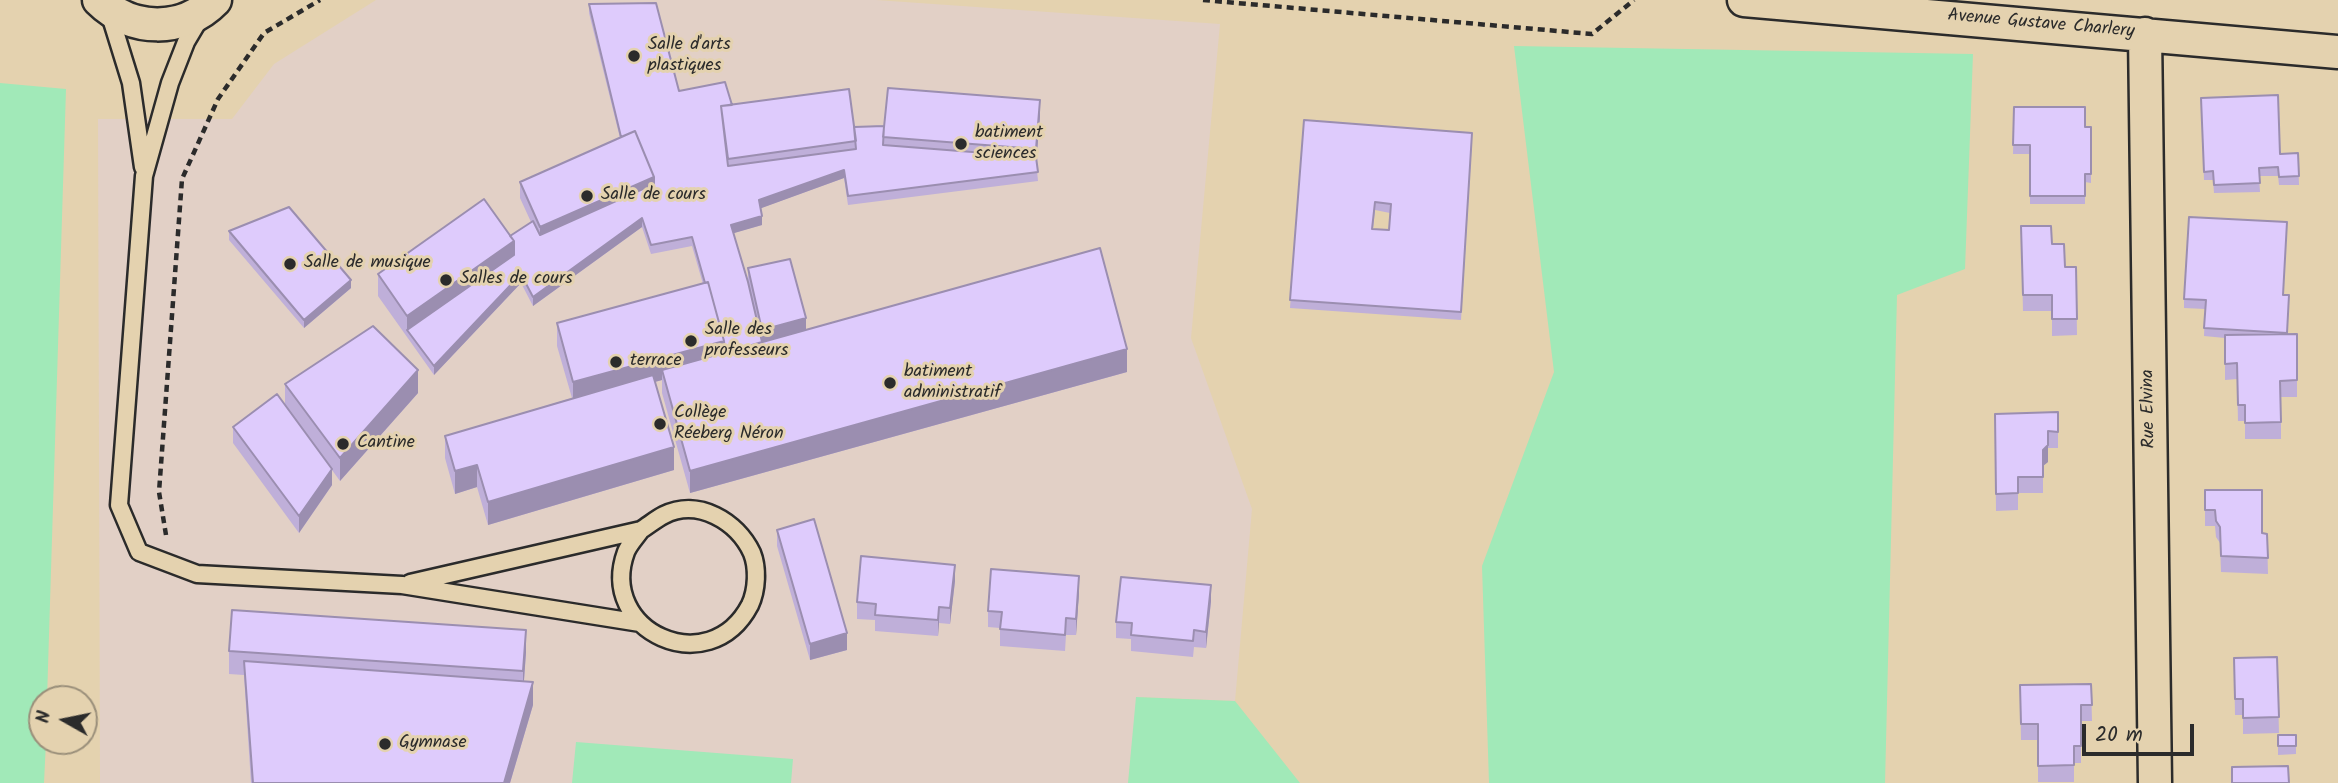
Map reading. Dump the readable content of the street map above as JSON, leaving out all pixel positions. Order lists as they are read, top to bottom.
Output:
{
  "streets": {
    "street": ["Avenue Gustave Charlery", "Rue Elvina"]
  },
  "crossings": [
    ["Avenue Gustave Charlery", "Rue Elvina"]
  ],
  "places": [
    "Salle d'arts plastiques",
    "batiment sciences",
    "Salle de cours",
    "Salle de musique",
    "Salles de cours",
    "Salle des professeurs",
    "terrace",
    "batiment administratif",
    "Collège Réeberg Néron",
    "Cantine",
    "Gymnase"
  ],
  "scale_bar": "20 m",
  "north": "left"
}
